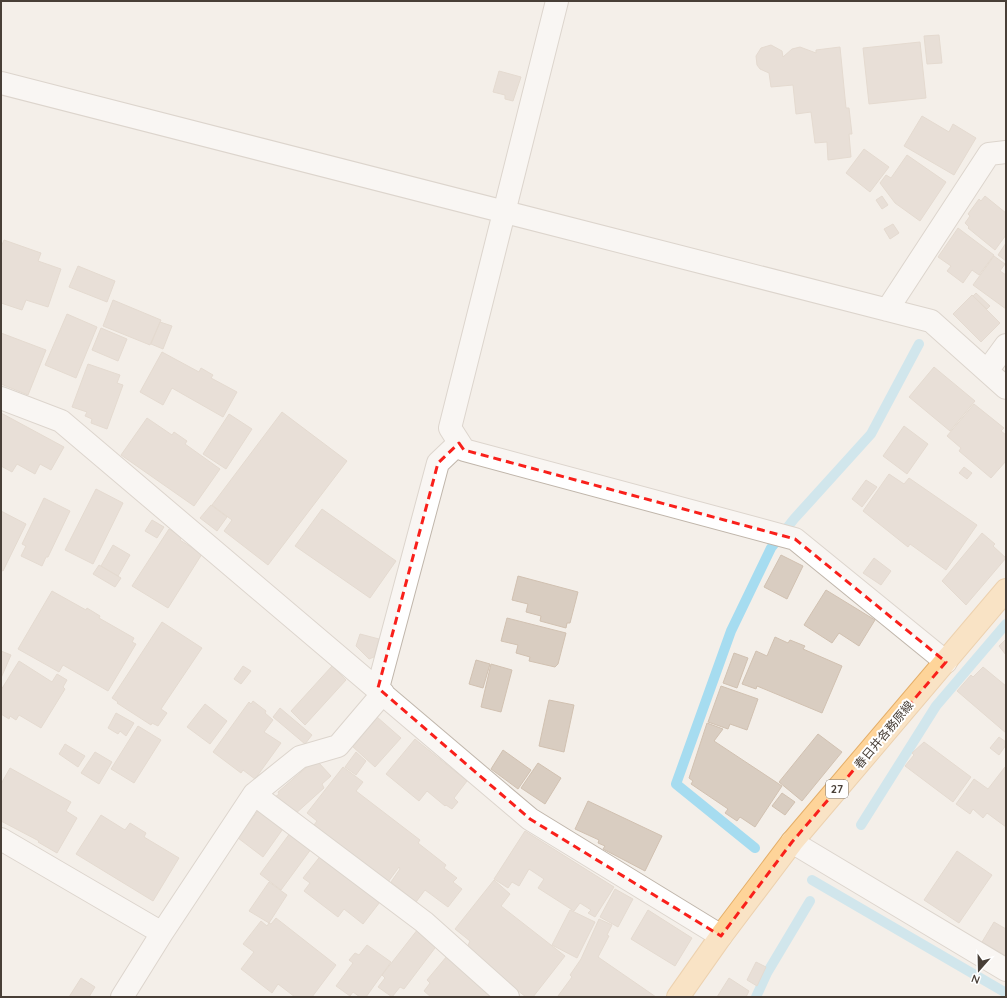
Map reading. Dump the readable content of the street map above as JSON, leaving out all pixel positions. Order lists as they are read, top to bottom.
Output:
{
  "streets": {
    "main road": ["春日井各務原線", "27"]
  },
  "north": "bottom"
}
